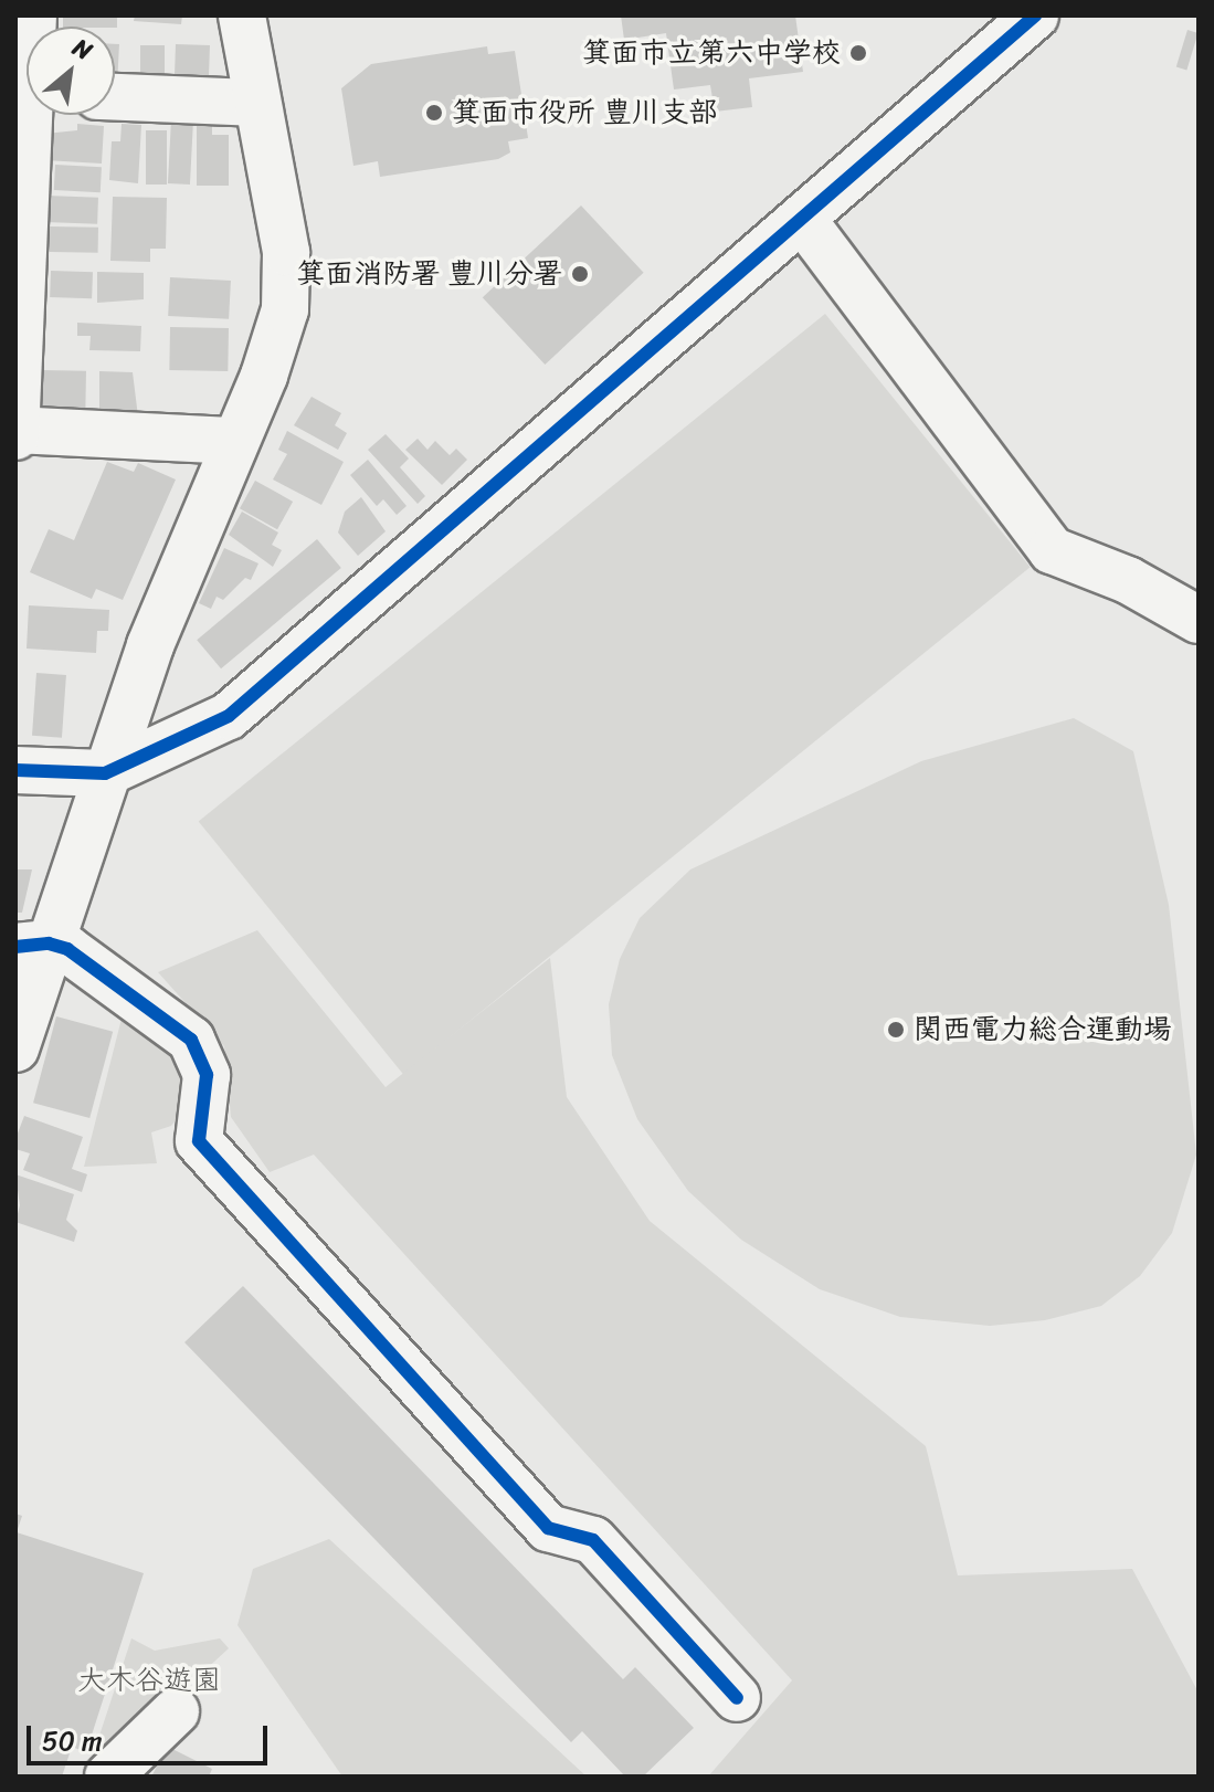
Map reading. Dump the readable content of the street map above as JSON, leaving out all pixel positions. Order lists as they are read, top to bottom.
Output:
{
  "parks": ["大木谷遊園"],
  "places": [
    "箕面市立第六中学校",
    "箕面市役所 豊川支部",
    "箕面消防署 豊川分署",
    "関西電力総合運動場"
  ],
  "scale_bar": "50 m",
  "north": "top right"
}
